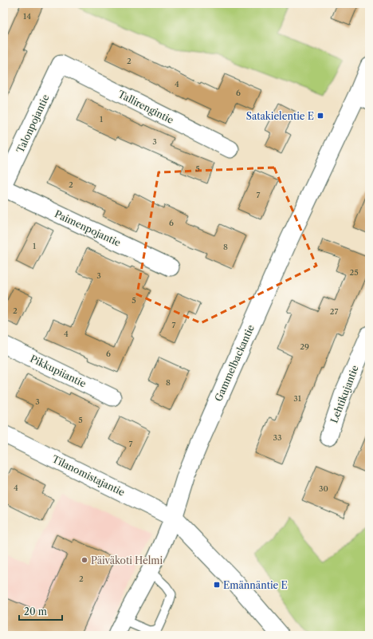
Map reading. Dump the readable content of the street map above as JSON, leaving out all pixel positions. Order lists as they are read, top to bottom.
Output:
{
  "streets": {
    "street": [
      "Tallirengintie",
      "Talonpojantie",
      "Paimenpojantie",
      "Gammelbackantie",
      "Pikkupiiantie",
      "Lehtikujantie",
      "Tilanomistajantie"
    ]
  },
  "crossings": [
    ["Tallirengintie", "Talonpojantie"],
    ["Gammelbackantie", "Tilanomistajantie"]
  ],
  "places": {
    "transit": ["Satakielentie E", "Emännäntie E"],
    "other": ["Päiväkoti Helmi"]
  },
  "house_numbers": [
    "14",
    "2",
    "4",
    "6",
    "1",
    "3",
    "5",
    "2",
    "7",
    "6",
    "1",
    "8",
    "25",
    "3",
    "5",
    "2",
    "27",
    "7",
    "4",
    "29",
    "6",
    "8",
    "31",
    "3",
    "5",
    "33",
    "7",
    "4",
    "30",
    "2"
  ],
  "scale_bar": "20 m"
}
